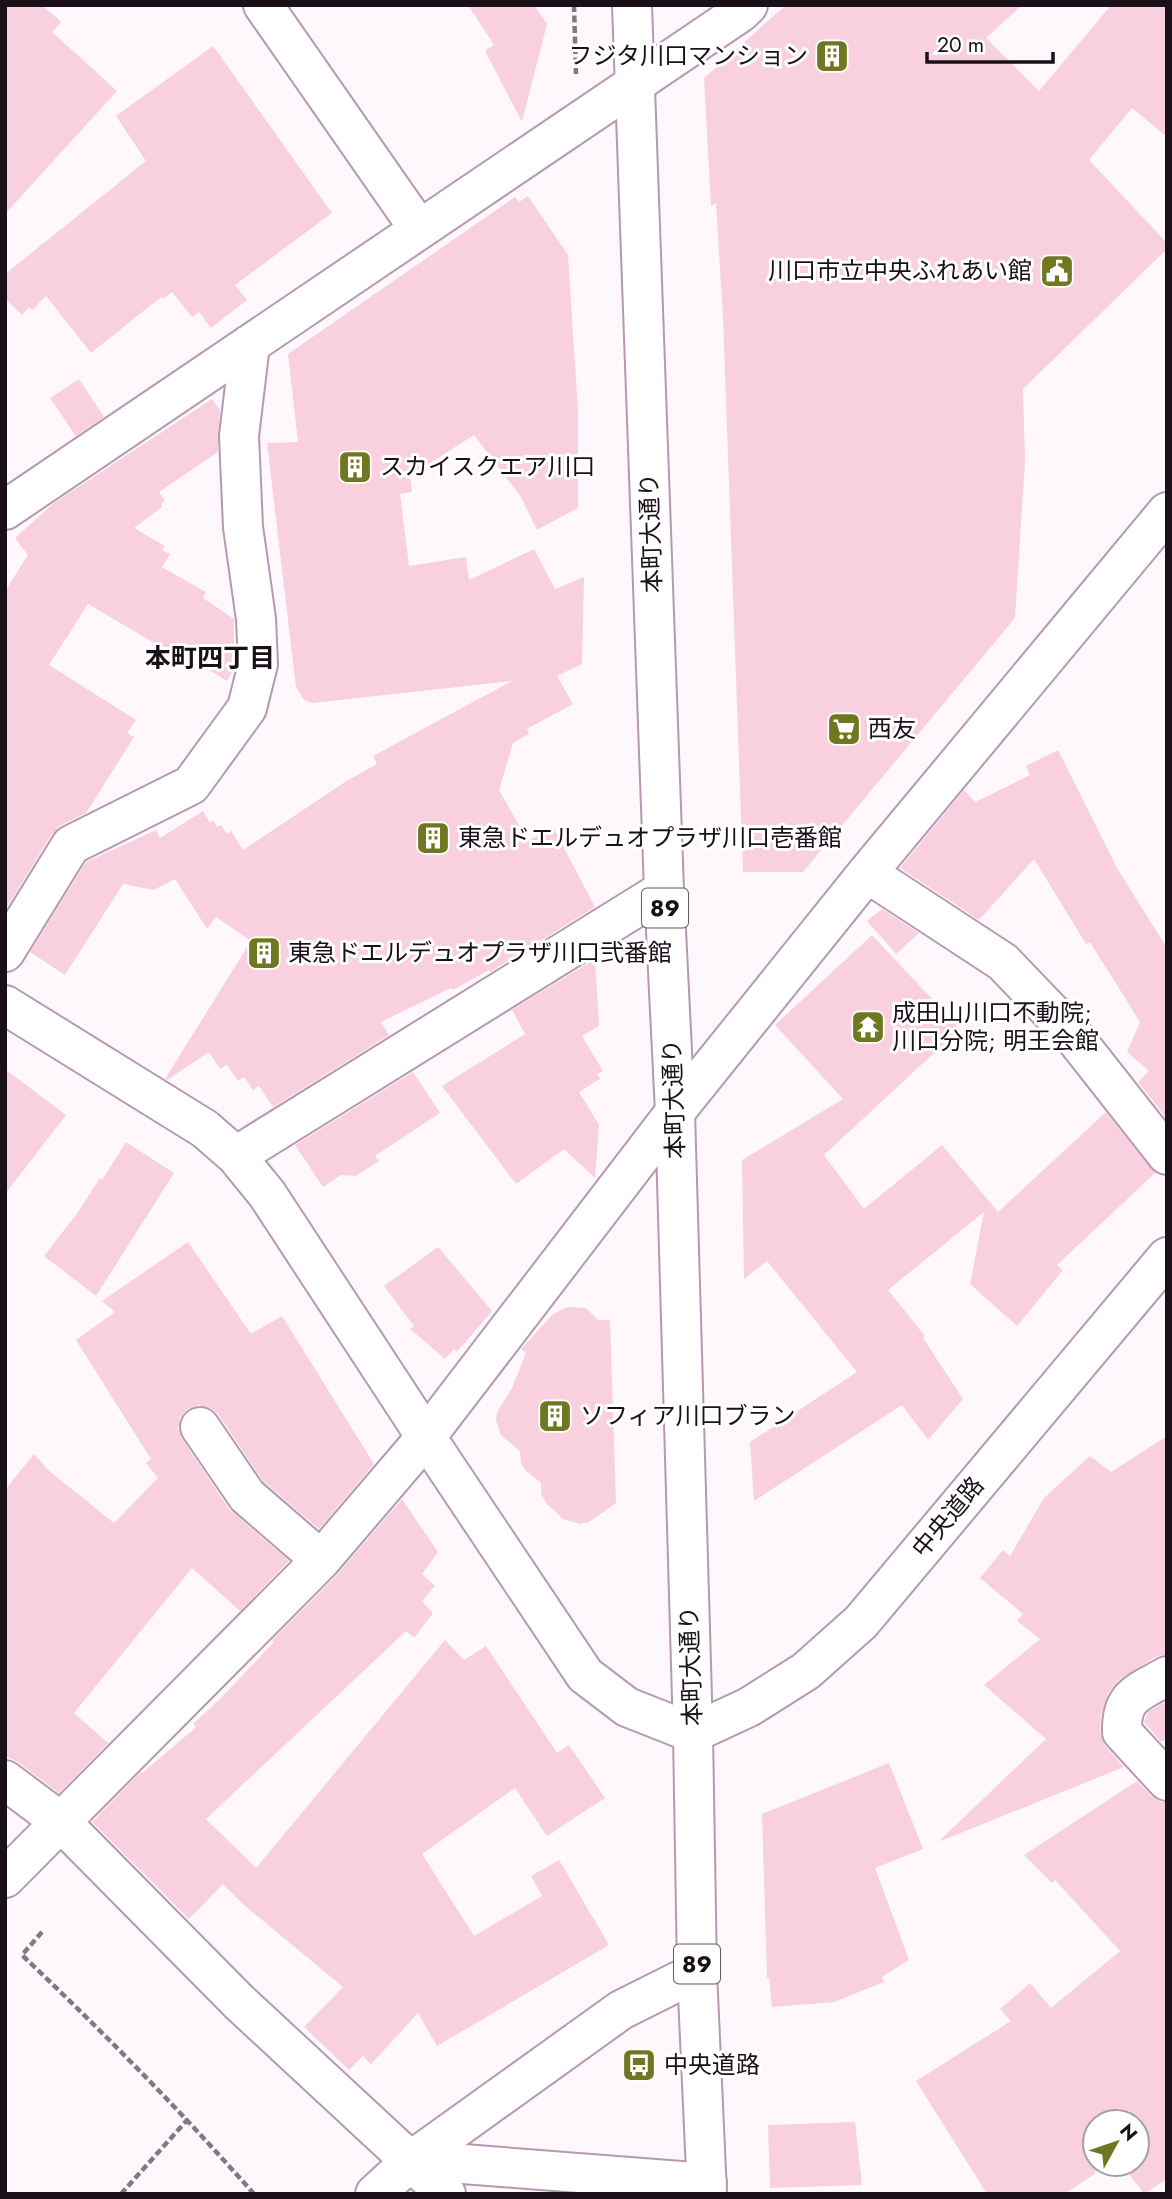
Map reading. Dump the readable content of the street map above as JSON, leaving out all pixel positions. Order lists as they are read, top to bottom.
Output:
{
  "streets": {
    "street": ["本町大通り", "89", "中央道路"]
  },
  "crossings": [
    ["本町大通り", "中央道路"]
  ],
  "districts": ["本町四丁目"],
  "places": {
    "building": [
      "フジタ川口マンション",
      "スカイスクエア川口",
      "東急ドエルデュオプラザ川口壱番館",
      "東急ドエルデュオプラザ川口弐番館",
      "ソフィア川口ブラン"
    ],
    "public building": ["川口市立中央ふれあい館"],
    "supermarket": ["西友"],
    "temple": ["成田山川口不動院; 川口分院; 明王会館"],
    "bus stop": ["中央道路"]
  },
  "scale_bar": "20 m",
  "north": "top right"
}
